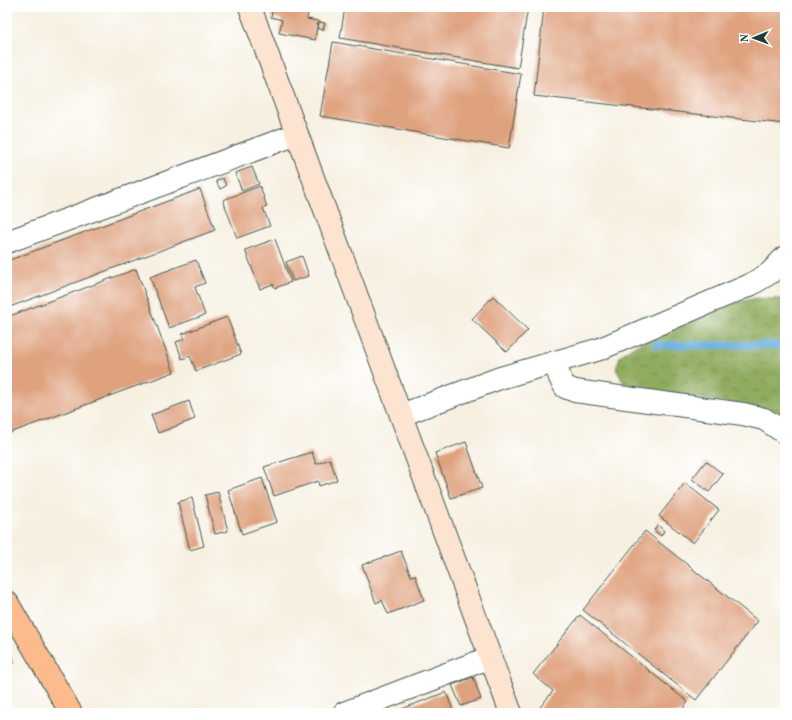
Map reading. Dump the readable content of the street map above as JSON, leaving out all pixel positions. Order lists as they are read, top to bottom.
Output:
{
  "north": "left"
}
